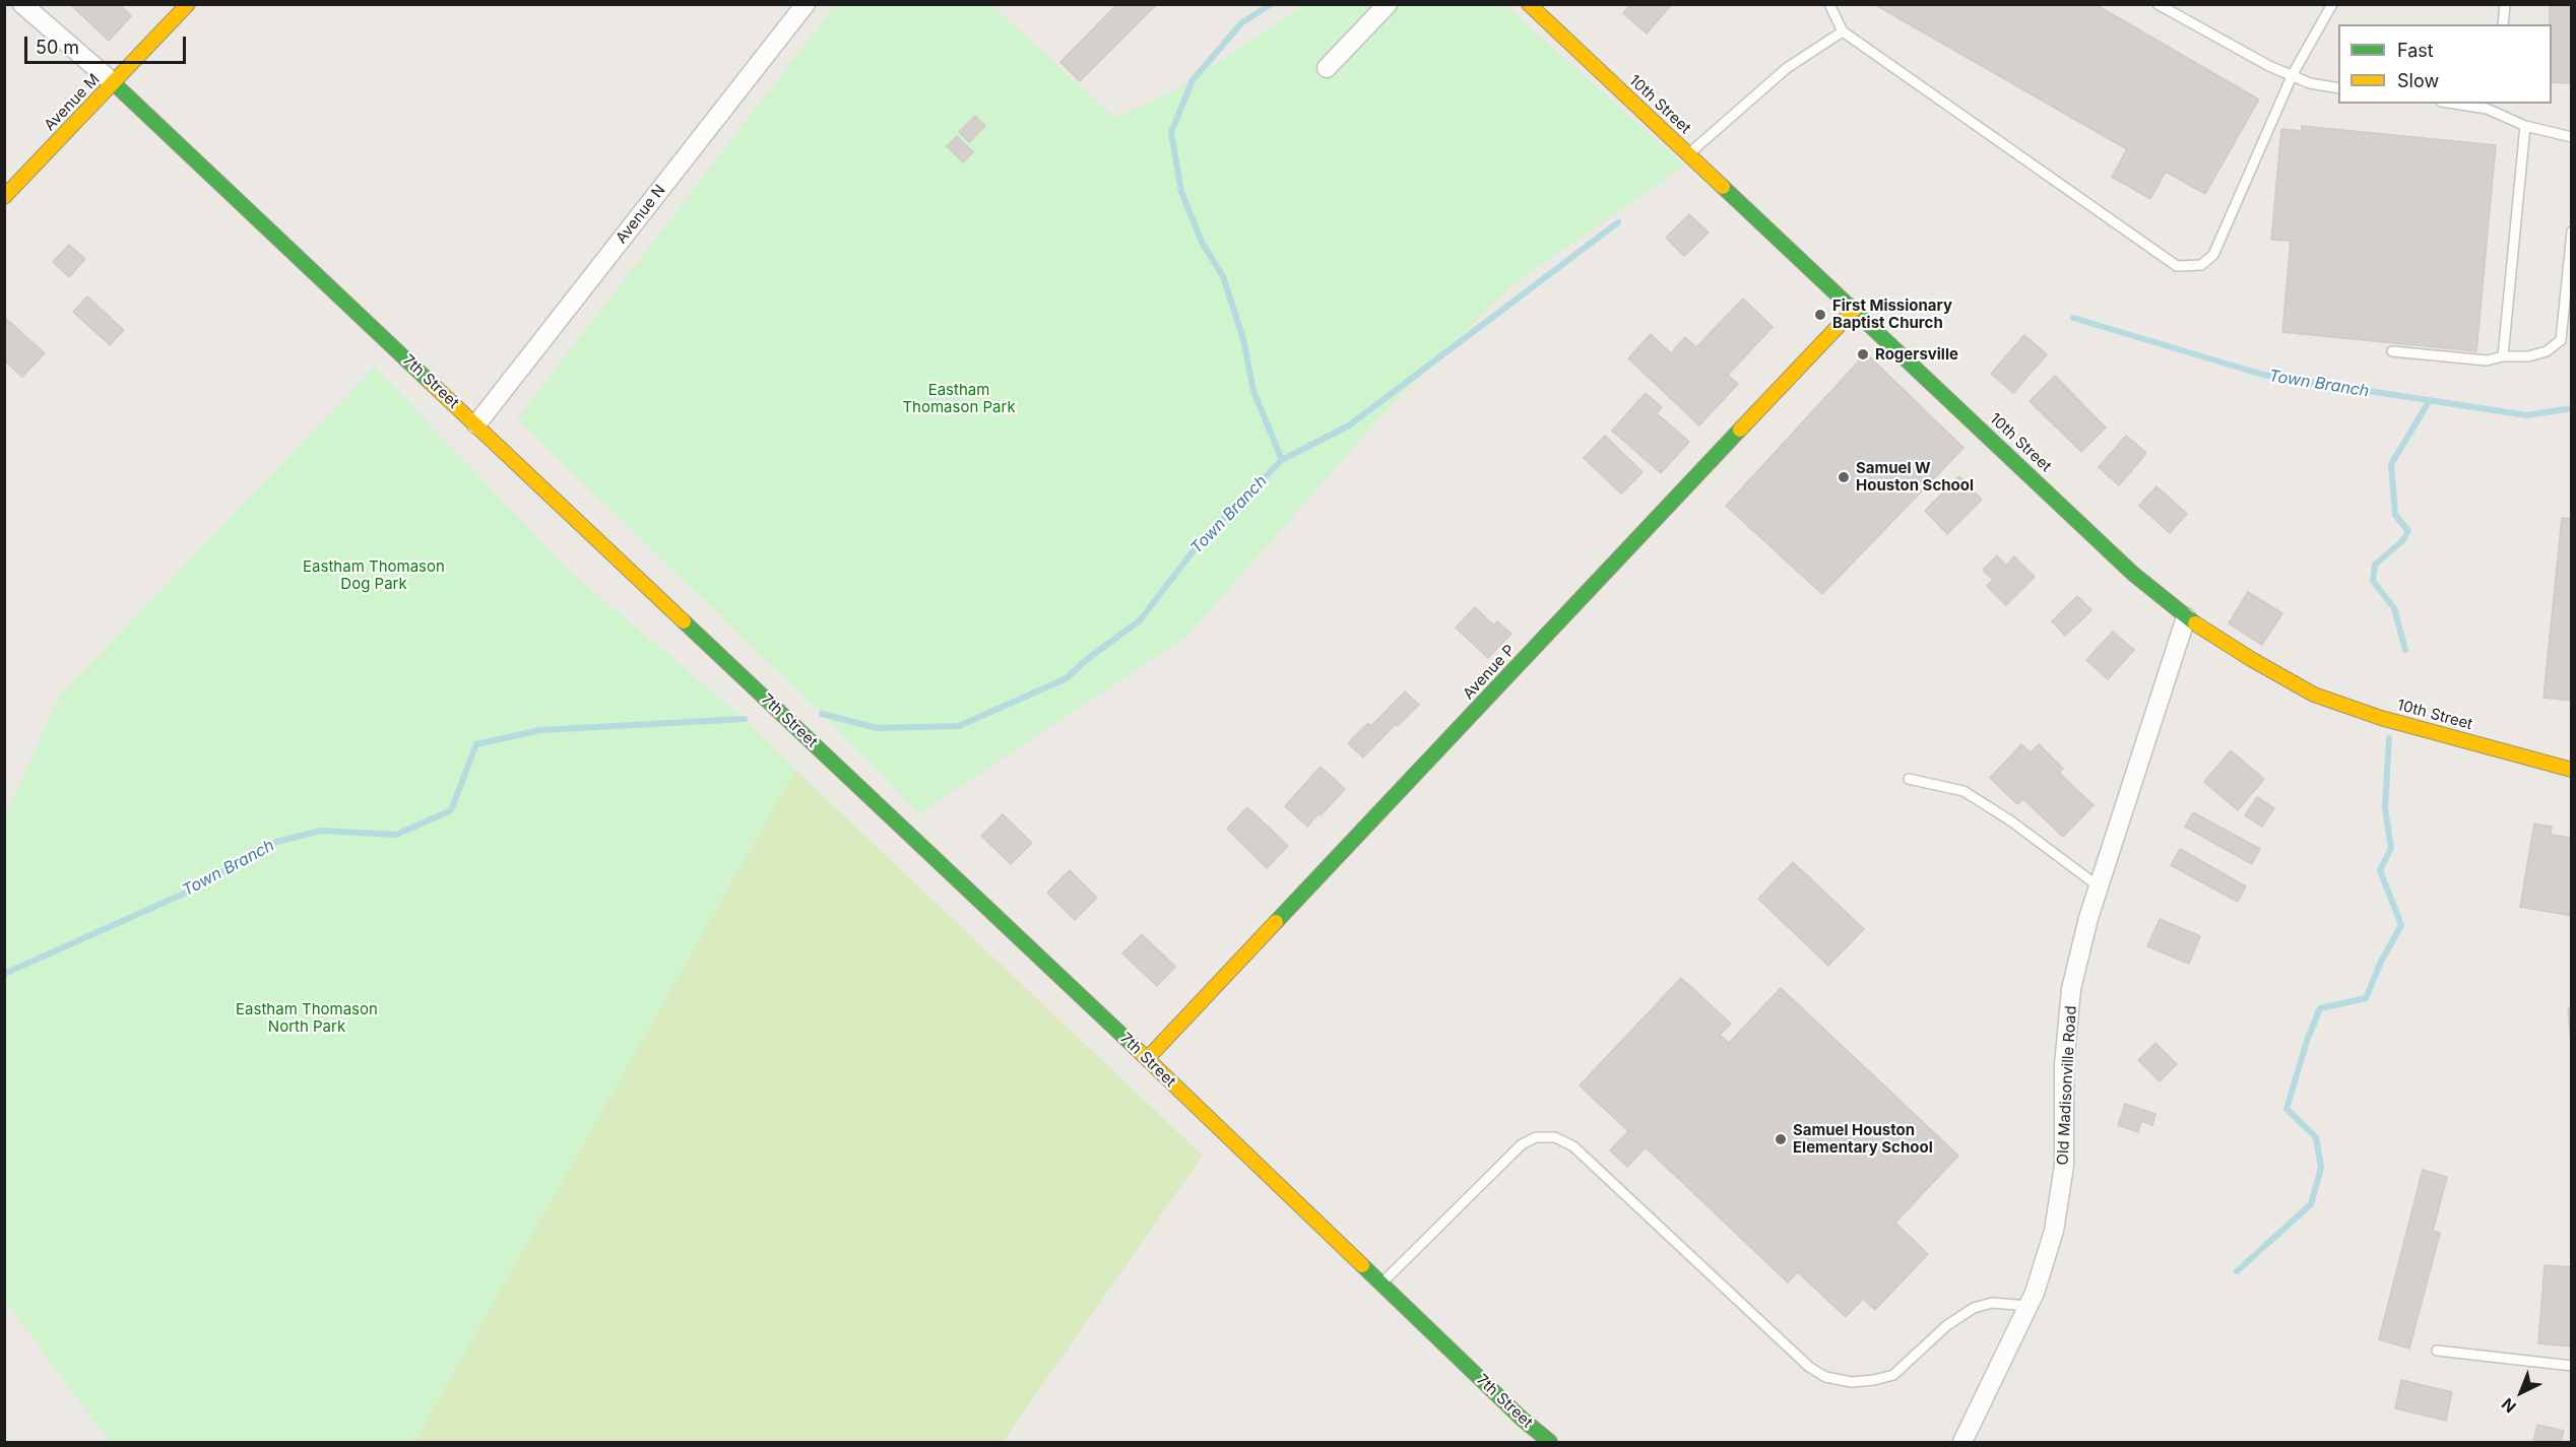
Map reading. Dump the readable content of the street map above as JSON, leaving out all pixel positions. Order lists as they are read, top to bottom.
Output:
{
  "streets": {
    "street": [
      "Avenue M",
      "10th Street",
      "Avenue N",
      "7th Street",
      "Avenue P",
      "Old Madisonville Road"
    ]
  },
  "crossings": [
    ["Avenue M", "7th Street"],
    ["10th Street", "Avenue P"],
    ["10th Street", "Old Madisonville Road"],
    ["Avenue N", "7th Street"],
    ["7th Street", "Avenue P"]
  ],
  "water": ["Town Branch"],
  "parks": ["Eastham Thomason Park", "Eastham Thomason Dog Park", "Eastham Thomason North Park"],
  "places": [
    "First Missionary Baptist Church",
    "Rogersville",
    "Samuel W Houston School",
    "Samuel Houston Elementary School"
  ],
  "legend": ["Fast", "Slow"],
  "scale_bar": "50 m",
  "north": "bottom left"
}
